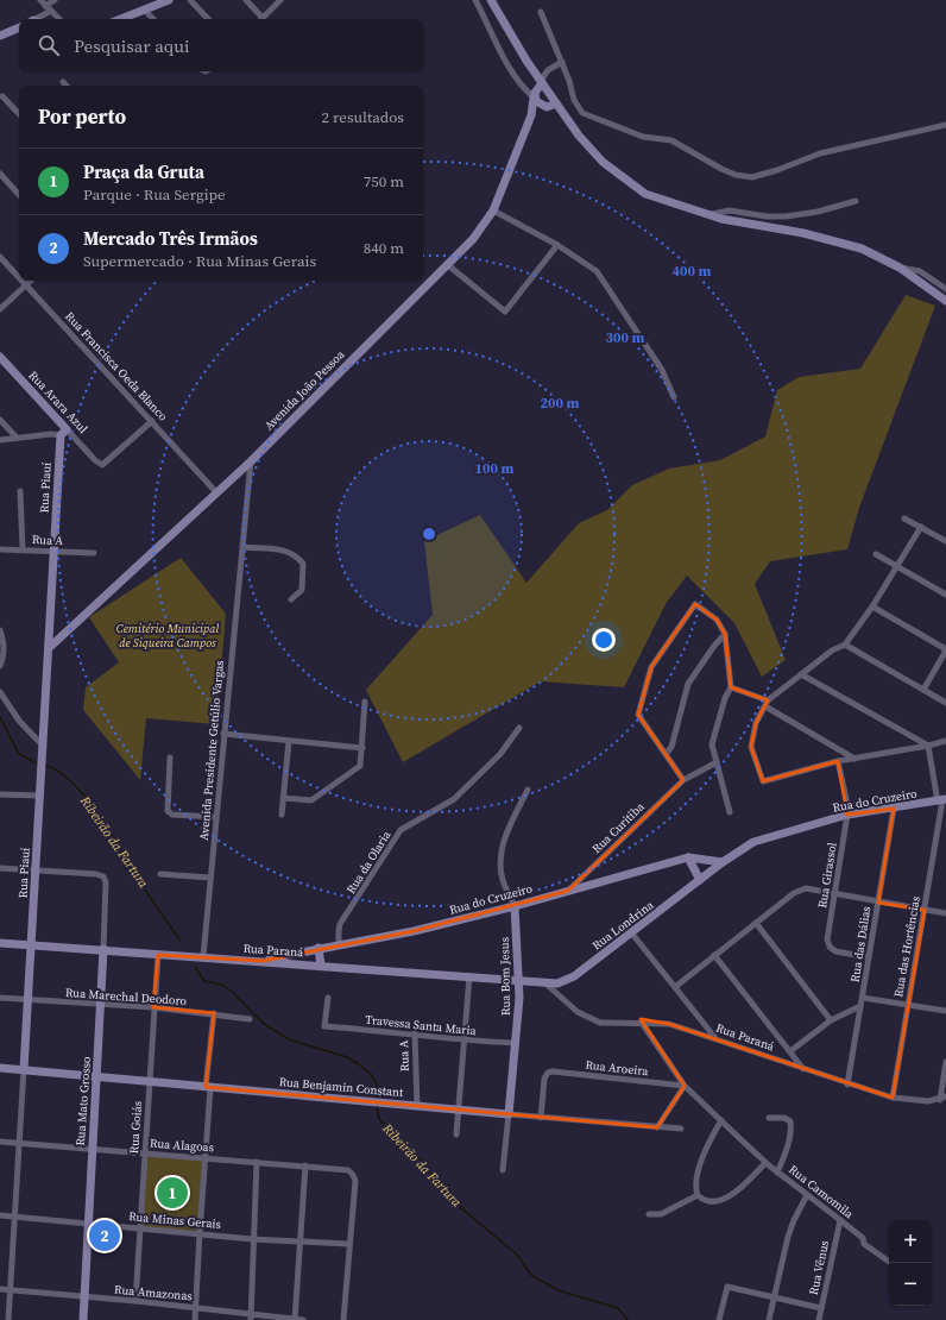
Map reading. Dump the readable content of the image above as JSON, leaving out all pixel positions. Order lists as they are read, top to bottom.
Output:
{
  "streets": {
    "street": [
      "Rua Francisca Oeda Blanco",
      "Avenida João Pessoa",
      "Rua Arara Azul",
      "Rua Piauí",
      "Rua A",
      "Avenida Presidente Getúlio Vargas",
      "Rua do Cruzeiro",
      "Rua Curitiba",
      "Rua da Olaria",
      "Rua Girassol",
      "Rua Londrina",
      "Rua das Dálias",
      "Rua das Hortências",
      "Rua Paraná",
      "Rua Bom Jesus",
      "Rua Marechal Deodoro",
      "Travessa Santa Maria",
      "Rua Aroeira",
      "Rua Benjamin Constant",
      "Rua Mato Grosso",
      "Rua Goiás",
      "Rua Alagoas",
      "Rua Camomila",
      "Rua Minas Gerais",
      "Rua Vênus",
      "Rua Amazonas"
    ]
  },
  "crossings": [
    ["Rua Francisca Oeda Blanco", "Avenida João Pessoa"],
    ["Rua Francisca Oeda Blanco", "Rua Arara Azul"],
    ["Avenida João Pessoa", "Rua Piauí"],
    ["Avenida João Pessoa", "Avenida Presidente Getúlio Vargas"],
    ["Rua Arara Azul", "Rua Piauí"],
    ["Rua Piauí", "Rua A"],
    ["Rua Piauí", "Rua Paraná"],
    ["Rua Piauí", "Rua Marechal Deodoro"],
    ["Rua Piauí", "Rua Benjamin Constant"],
    ["Rua Piauí", "Rua Mato Grosso"],
    ["Rua Piauí", "Rua Alagoas"],
    ["Rua Piauí", "Rua Minas Gerais"],
    ["Rua Piauí", "Rua Amazonas"],
    ["Rua A", "Travessa Santa Maria"],
    ["Rua A", "Rua Benjamin Constant"],
    ["Avenida Presidente Getúlio Vargas", "Rua Paraná"],
    ["Rua do Cruzeiro", "Rua Curitiba"],
    ["Rua do Cruzeiro", "Rua da Olaria"],
    ["Rua do Cruzeiro", "Rua Girassol"],
    ["Rua do Cruzeiro", "Rua Londrina"],
    ["Rua do Cruzeiro", "Rua das Dálias"],
    ["Rua do Cruzeiro", "Rua das Hortências"],
    ["Rua do Cruzeiro", "Rua Paraná"],
    ["Rua do Cruzeiro", "Rua Bom Jesus"],
    ["Rua Girassol", "Rua das Dálias"],
    ["Rua Londrina", "Rua Paraná"],
    ["Rua das Dálias", "Rua Paraná"],
    ["Rua das Hortências", "Rua Paraná"],
    ["Rua Paraná", "Rua Bom Jesus"],
    ["Rua Paraná", "Rua Mato Grosso"],
    ["Rua Paraná", "Rua Goiás"],
    ["Rua Paraná", "Rua Camomila"],
    ["Rua Bom Jesus", "Travessa Santa Maria"],
    ["Rua Bom Jesus", "Rua Benjamin Constant"],
    ["Rua Marechal Deodoro", "Rua Mato Grosso"],
    ["Rua Marechal Deodoro", "Rua Goiás"],
    ["Rua Aroeira", "Rua Benjamin Constant"],
    ["Rua Aroeira", "Rua Camomila"],
    ["Rua Benjamin Constant", "Rua Mato Grosso"],
    ["Rua Benjamin Constant", "Rua Goiás"],
    ["Rua Mato Grosso", "Rua Alagoas"],
    ["Rua Mato Grosso", "Rua Minas Gerais"],
    ["Rua Mato Grosso", "Rua Amazonas"],
    ["Rua Goiás", "Rua Alagoas"],
    ["Rua Goiás", "Rua Minas Gerais"],
    ["Rua Goiás", "Rua Amazonas"],
    ["Rua Alagoas", "Rua Minas Gerais"],
    ["Rua Camomila", "Rua Vênus"]
  ],
  "water": ["Ribeirão da Fartura"],
  "parks": ["Cemitério Municipal de Siqueira Campos"],
  "page": {
    "search": "Pesquisar aqui",
    "heading": ["Por perto", "2 resultados"],
    "list": [
      {
        "mark": "1",
        "name": "Praça da Gruta",
        "note": "Parque · Rua Sergipe",
        "value": "750 m"
      },
      {
        "mark": "2",
        "name": "Mercado Três Irmãos",
        "note": "Supermercado · Rua Minas Gerais",
        "value": "840 m"
      }
    ],
    "pins": ["1", "2"],
    "map_buttons": ["+", "−"]
  },
  "rings": [
    "400 m",
    "300 m",
    "200 m",
    "100 m"
  ]
}
